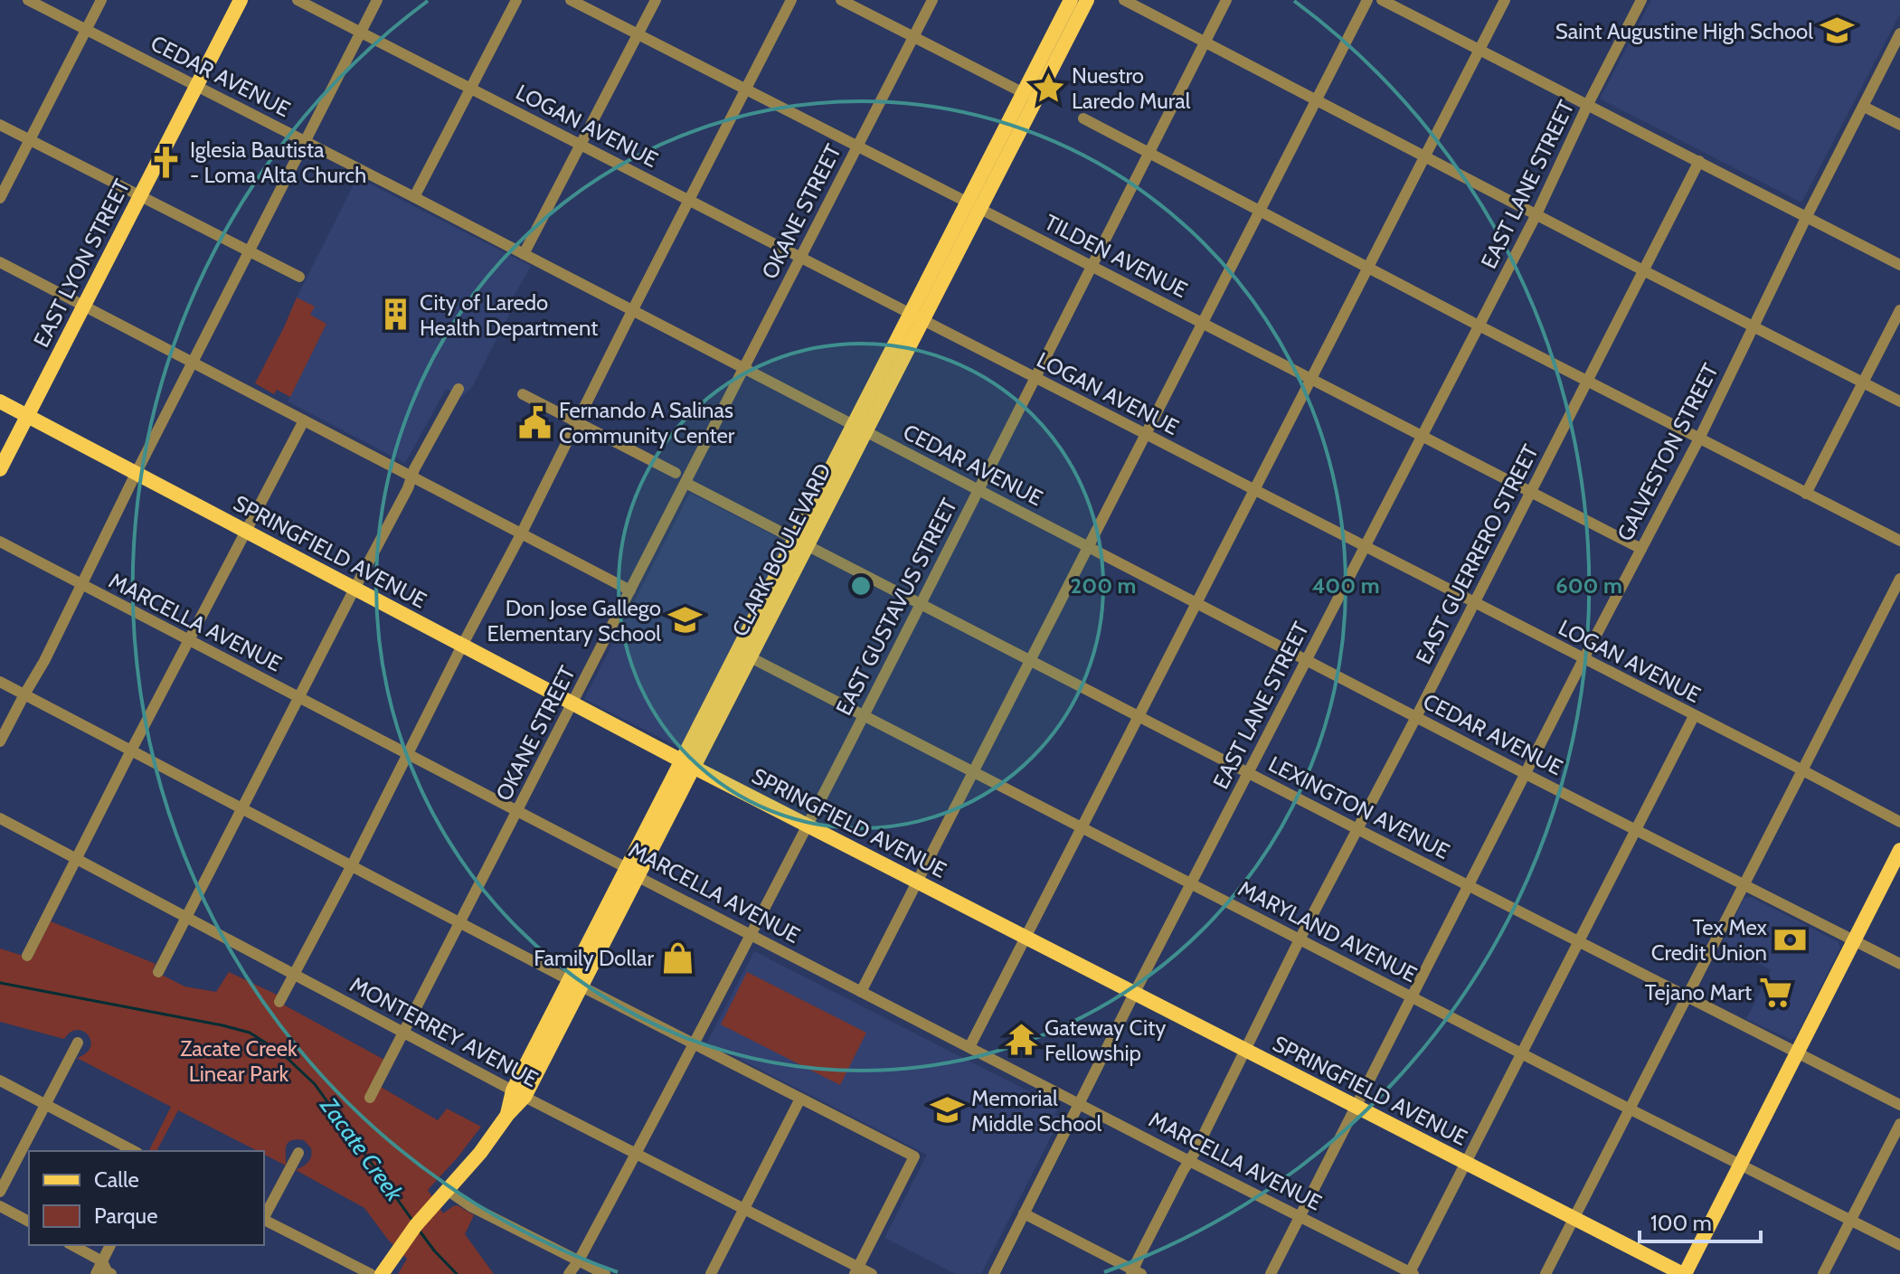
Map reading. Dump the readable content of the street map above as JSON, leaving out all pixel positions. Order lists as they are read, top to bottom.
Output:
{
  "streets": {
    "main road": ["EAST LYON STREET", "CLARK BOULEVARD", "SPRINGFIELD AVENUE"],
    "street": [
      "CEDAR AVENUE",
      "LOGAN AVENUE",
      "EAST LANE STREET",
      "OKANE STREET",
      "TILDEN AVENUE",
      "GALVESTON STREET",
      "EAST GUERRERO STREET",
      "EAST GUSTAVUS STREET",
      "MARCELLA AVENUE",
      "LEXINGTON AVENUE",
      "MARYLAND AVENUE",
      "MONTERREY AVENUE"
    ]
  },
  "crossings": [
    ["CEDAR AVENUE", "EAST LANE STREET"],
    ["CEDAR AVENUE", "OKANE STREET"],
    ["CEDAR AVENUE", "EAST LYON STREET"],
    ["CEDAR AVENUE", "GALVESTON STREET"],
    ["CEDAR AVENUE", "CLARK BOULEVARD"],
    ["CEDAR AVENUE", "EAST GUERRERO STREET"],
    ["CEDAR AVENUE", "EAST GUSTAVUS STREET"],
    ["LOGAN AVENUE", "EAST LANE STREET"],
    ["LOGAN AVENUE", "OKANE STREET"],
    ["LOGAN AVENUE", "GALVESTON STREET"],
    ["LOGAN AVENUE", "CLARK BOULEVARD"],
    ["LOGAN AVENUE", "EAST GUERRERO STREET"],
    ["LOGAN AVENUE", "EAST GUSTAVUS STREET"],
    ["EAST LANE STREET", "TILDEN AVENUE"],
    ["EAST LANE STREET", "SPRINGFIELD AVENUE"],
    ["EAST LANE STREET", "MARCELLA AVENUE"],
    ["EAST LANE STREET", "LEXINGTON AVENUE"],
    ["EAST LANE STREET", "MARYLAND AVENUE"],
    ["OKANE STREET", "TILDEN AVENUE"],
    ["OKANE STREET", "SPRINGFIELD AVENUE"],
    ["OKANE STREET", "MARCELLA AVENUE"],
    ["OKANE STREET", "LEXINGTON AVENUE"],
    ["OKANE STREET", "MONTERREY AVENUE"],
    ["TILDEN AVENUE", "GALVESTON STREET"],
    ["TILDEN AVENUE", "CLARK BOULEVARD"],
    ["TILDEN AVENUE", "EAST GUERRERO STREET"],
    ["TILDEN AVENUE", "EAST GUSTAVUS STREET"],
    ["EAST LYON STREET", "SPRINGFIELD AVENUE"],
    ["GALVESTON STREET", "SPRINGFIELD AVENUE"],
    ["GALVESTON STREET", "MARCELLA AVENUE"],
    ["GALVESTON STREET", "LEXINGTON AVENUE"],
    ["GALVESTON STREET", "MARYLAND AVENUE"],
    ["CLARK BOULEVARD", "SPRINGFIELD AVENUE"],
    ["CLARK BOULEVARD", "MARCELLA AVENUE"],
    ["CLARK BOULEVARD", "LEXINGTON AVENUE"],
    ["CLARK BOULEVARD", "MARYLAND AVENUE"],
    ["CLARK BOULEVARD", "MONTERREY AVENUE"],
    ["SPRINGFIELD AVENUE", "EAST GUERRERO STREET"],
    ["SPRINGFIELD AVENUE", "EAST GUSTAVUS STREET"],
    ["EAST GUERRERO STREET", "MARCELLA AVENUE"],
    ["EAST GUERRERO STREET", "LEXINGTON AVENUE"],
    ["EAST GUERRERO STREET", "MARYLAND AVENUE"],
    ["EAST GUSTAVUS STREET", "MARCELLA AVENUE"],
    ["EAST GUSTAVUS STREET", "LEXINGTON AVENUE"],
    ["EAST GUSTAVUS STREET", "MARYLAND AVENUE"],
    ["EAST GUSTAVUS STREET", "MONTERREY AVENUE"]
  ],
  "water": ["Zacate Creek"],
  "parks": ["Zacate Creek Linear Park"],
  "places": {
    "school or university": ["Saint Augustine High School", "Don Jose Gallego Elementary School", "Memorial Middle School"],
    "place": ["Nuestro Laredo Mural"],
    "church": ["Iglesia Bautista - Loma Alta Church"],
    "building": ["City of Laredo Health Department"],
    "public building": ["Fernando A Salinas Community Center"],
    "bank": ["Tex Mex Credit Union"],
    "shop": ["Family Dollar"],
    "supermarket": ["Tejano Mart"],
    "temple": ["Gateway City Fellowship"]
  },
  "legend": ["Calle", "Parque"],
  "scale_bar": "100 m",
  "rings": ["200 m", "400 m", "600 m"]
}
